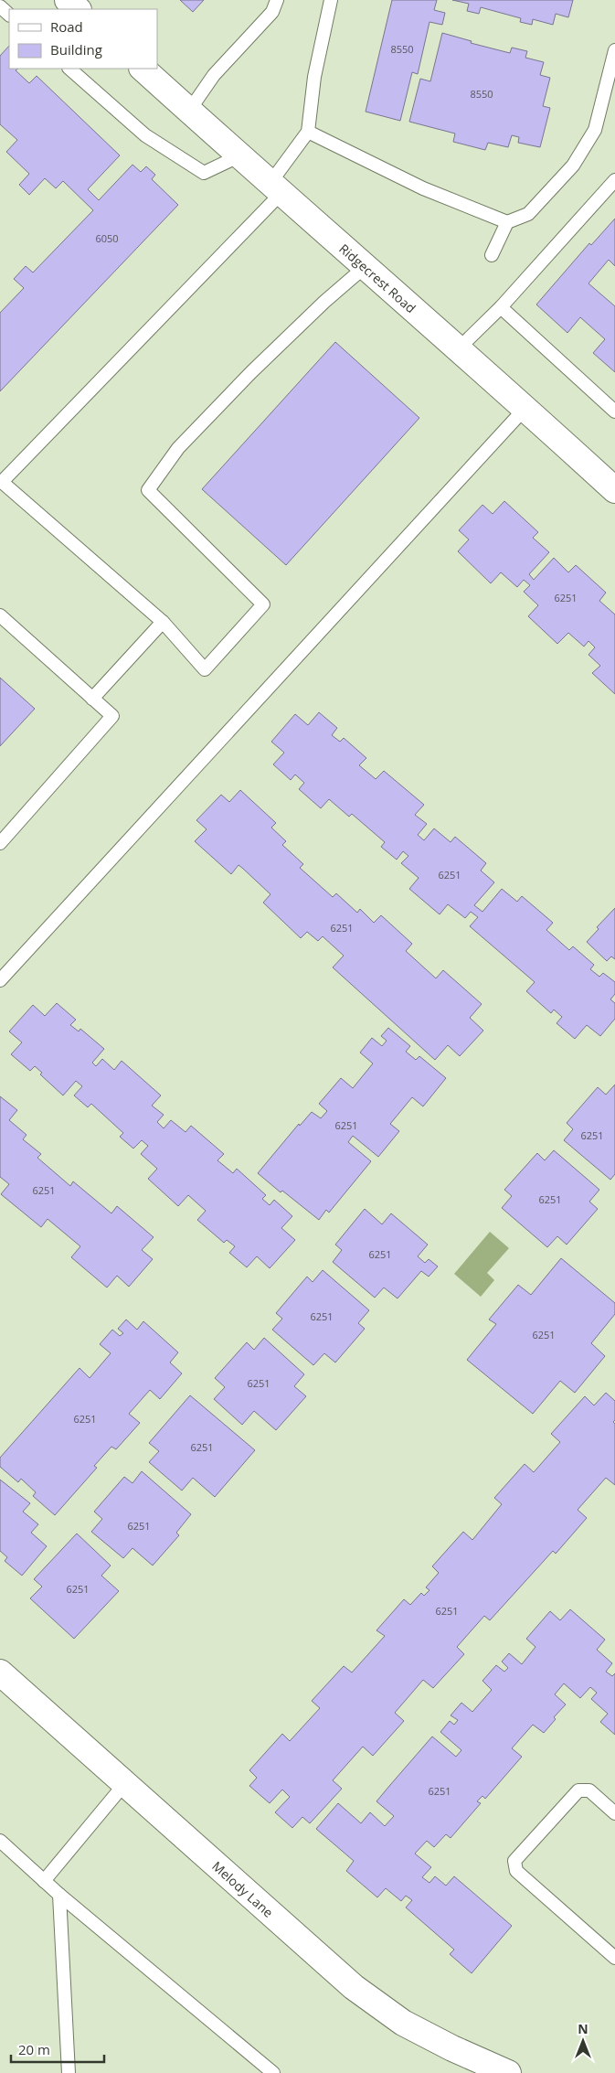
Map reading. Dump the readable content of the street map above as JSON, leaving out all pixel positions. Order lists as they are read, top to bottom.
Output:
{
  "streets": {
    "street": ["Ridgecrest Road", "Melody Lane"]
  },
  "house_numbers": [
    "8550",
    "8550",
    "6050",
    "6251",
    "6251",
    "6251",
    "6251",
    "6251",
    "6251",
    "6251",
    "6251",
    "6251",
    "6251",
    "6251",
    "6251",
    "6251",
    "6251",
    "6251",
    "6251",
    "6251"
  ],
  "legend": ["Road", "Building"],
  "scale_bar": "20 m",
  "north": "top"
}
